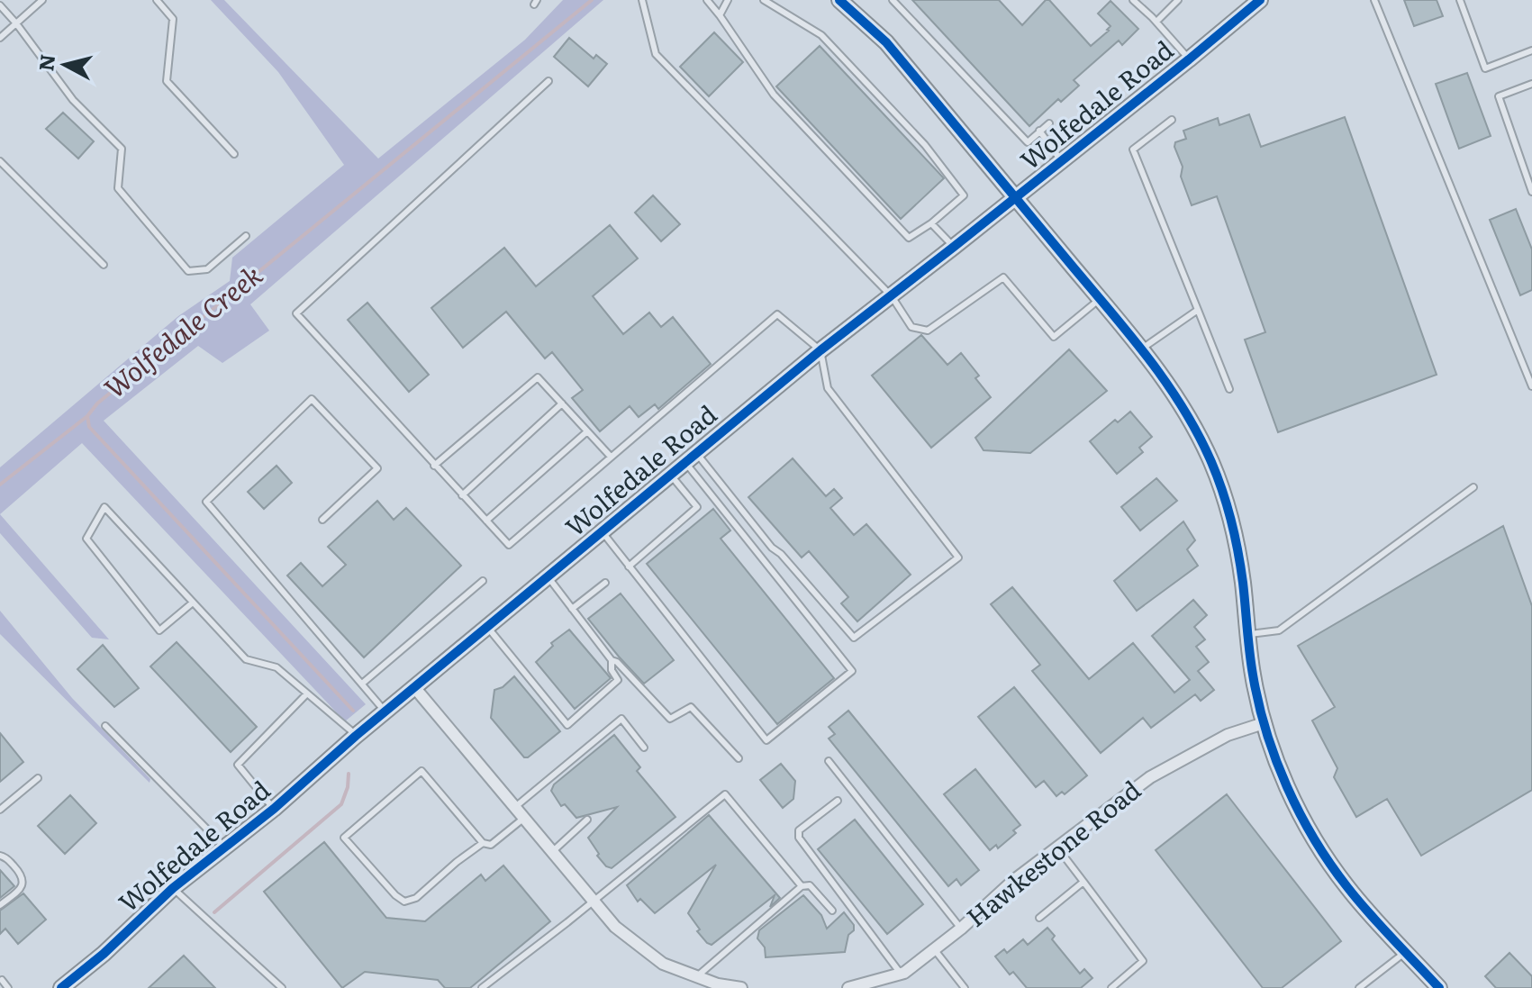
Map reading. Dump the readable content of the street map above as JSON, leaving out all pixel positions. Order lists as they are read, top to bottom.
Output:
{
  "streets": {
    "street": ["Wolfedale Road", "Hawkestone Road"]
  },
  "water": ["Wolfedale Creek"],
  "north": "left"
}
